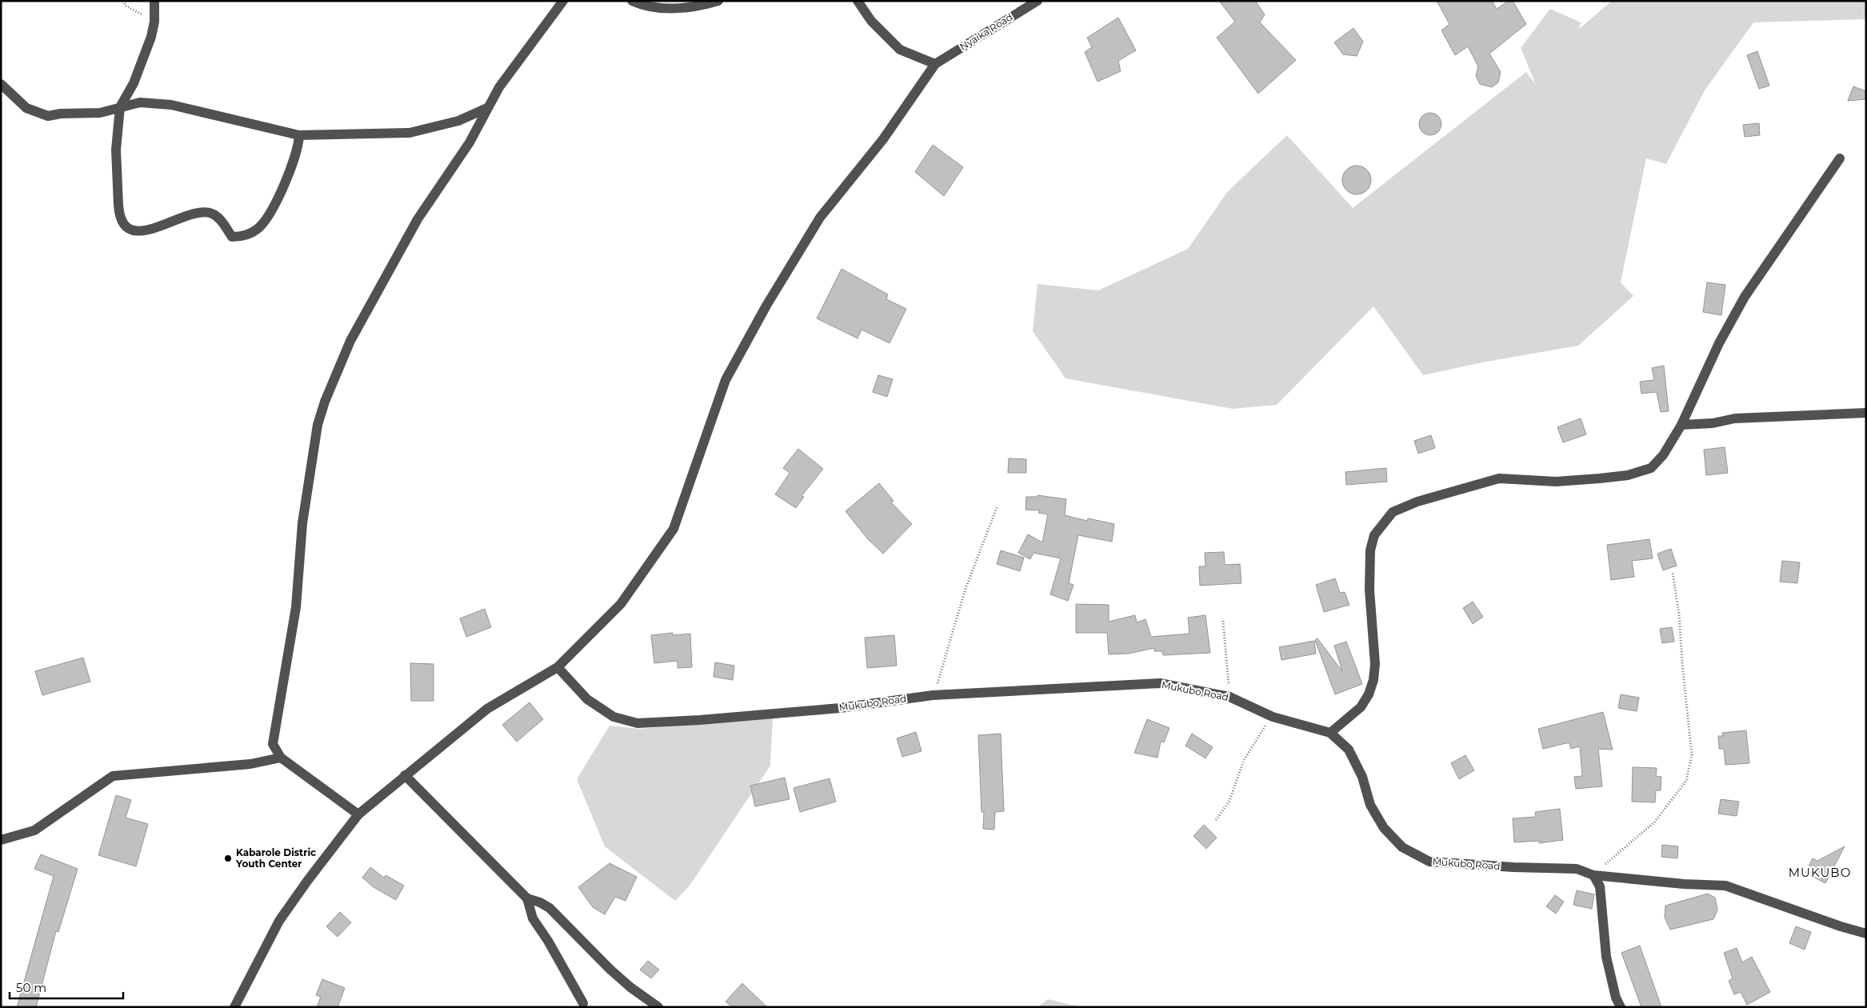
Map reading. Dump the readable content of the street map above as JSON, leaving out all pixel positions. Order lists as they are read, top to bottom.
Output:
{
  "streets": {
    "street": ["Nyaika Road", "Mukubo Road"]
  },
  "districts": ["MUKUBO"],
  "places": ["Kabarole Distric Youth Center"],
  "scale_bar": "50 m"
}
